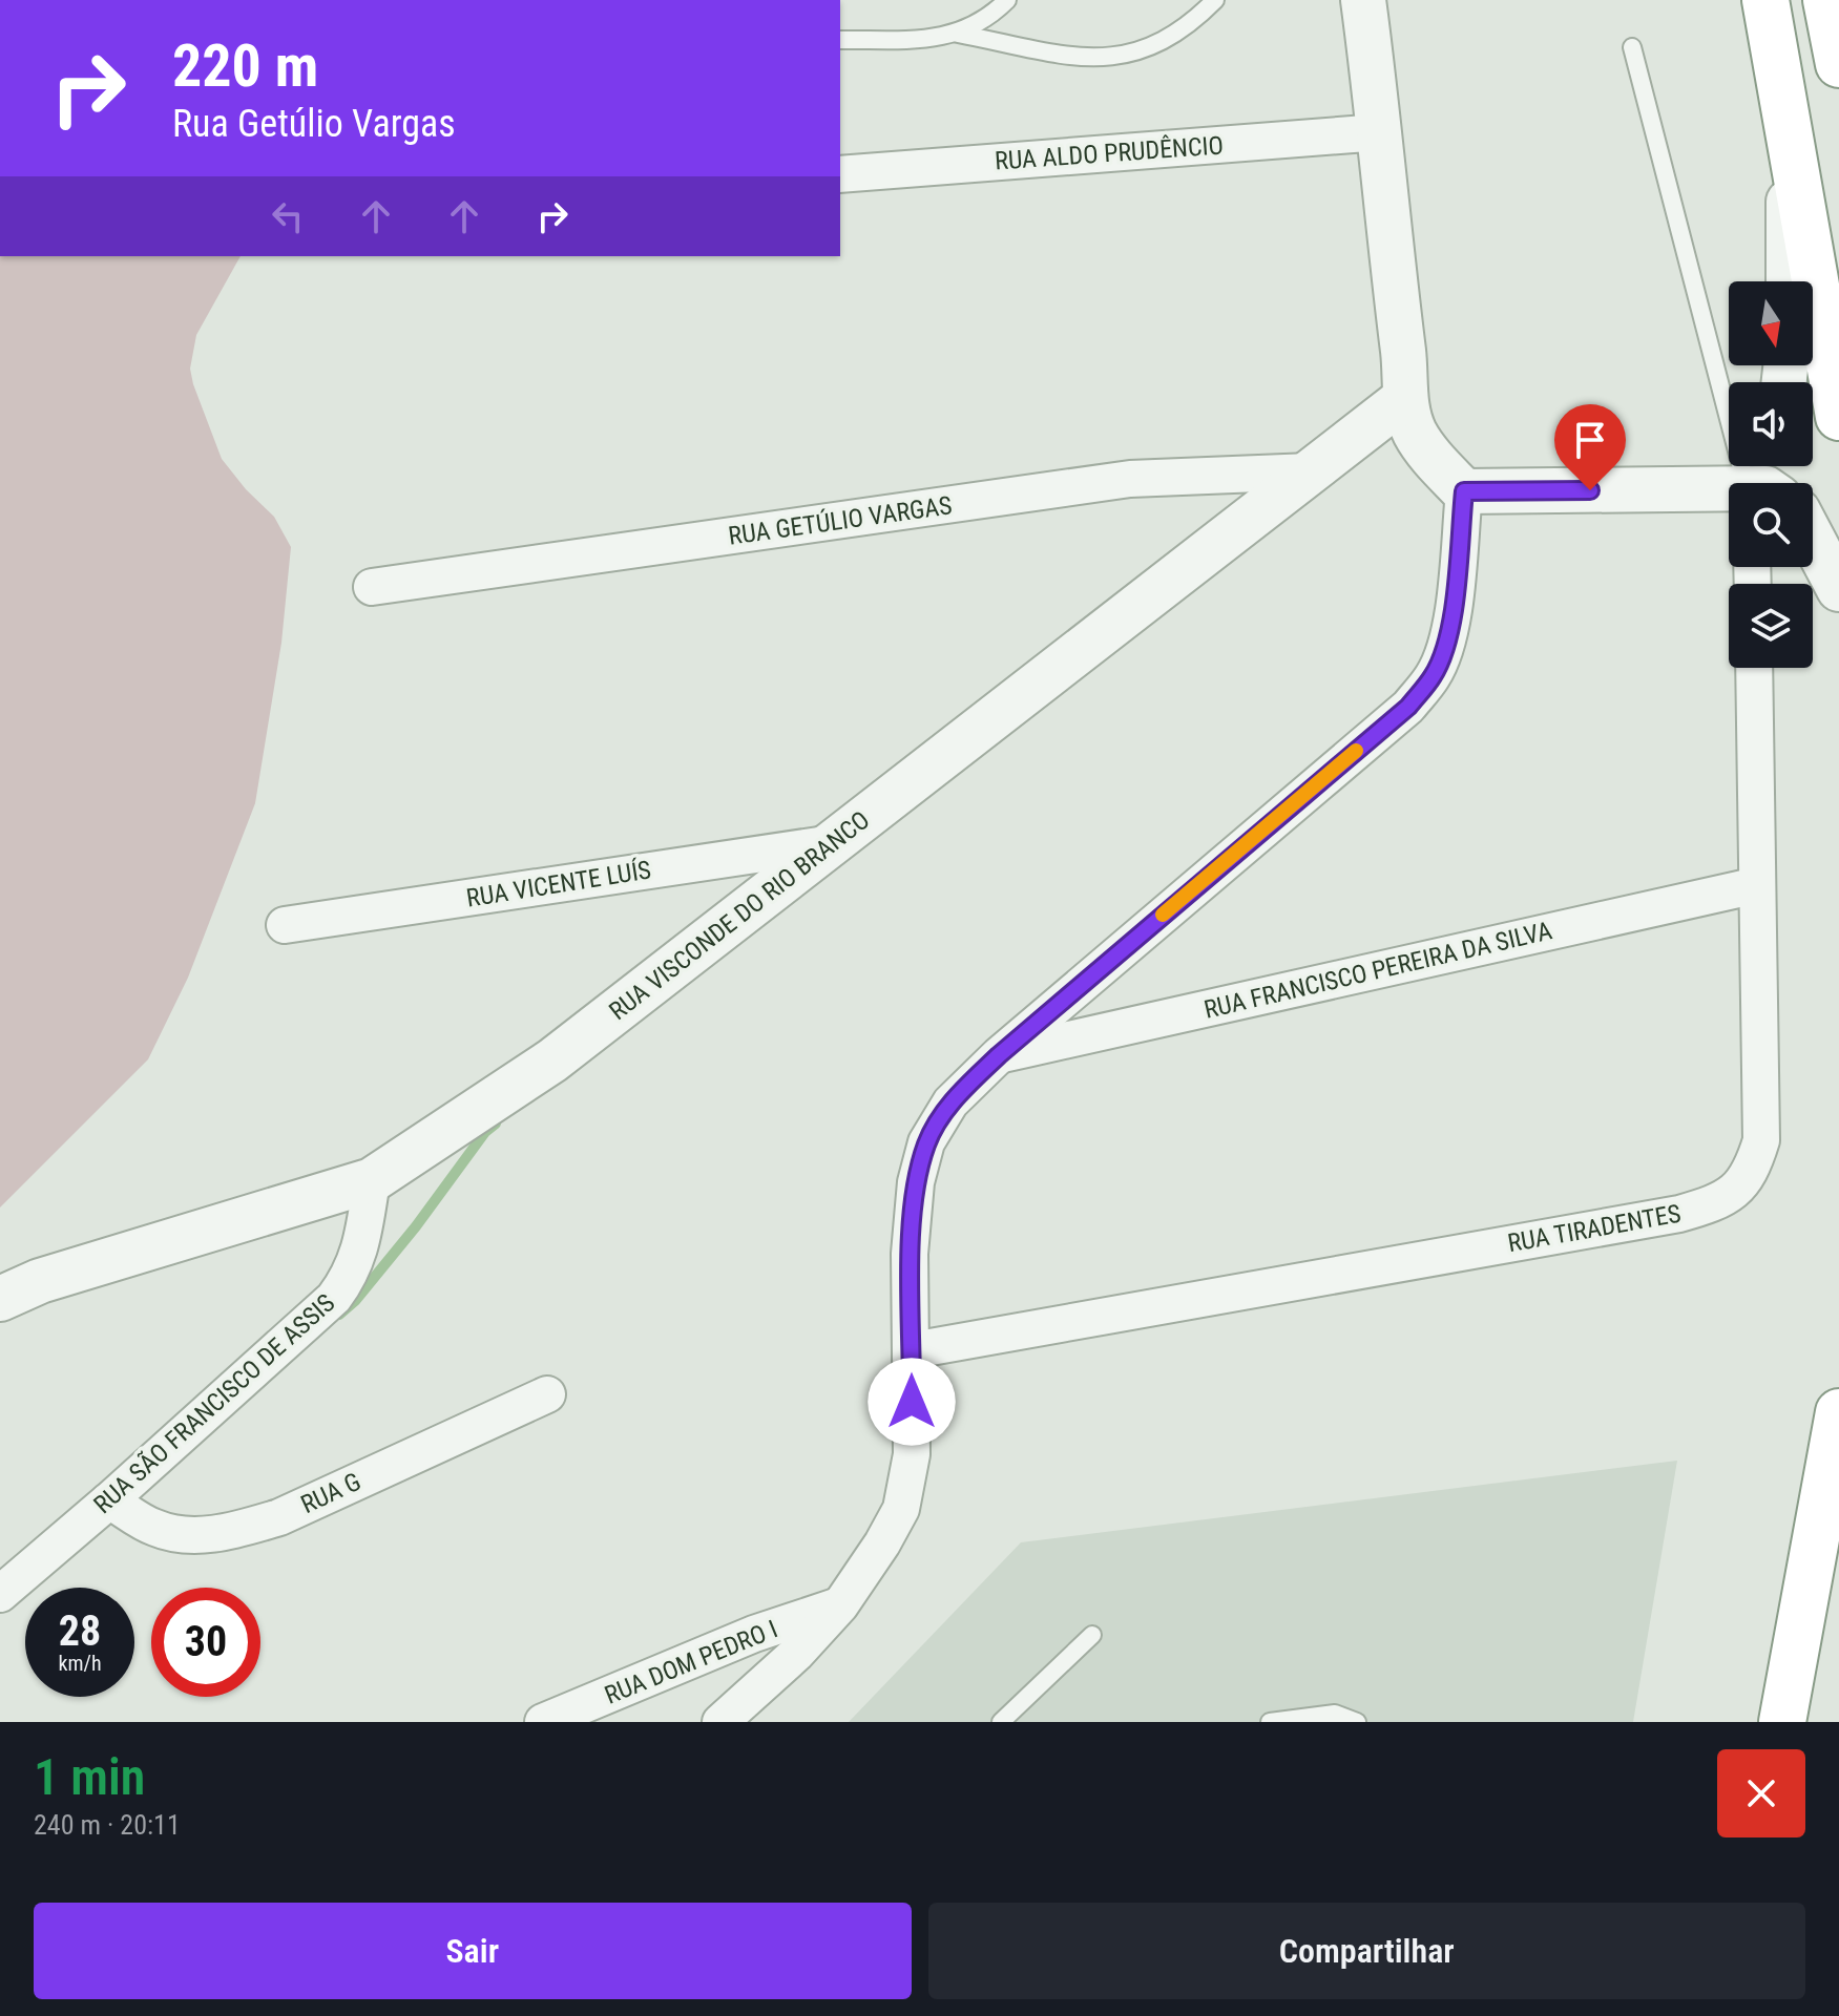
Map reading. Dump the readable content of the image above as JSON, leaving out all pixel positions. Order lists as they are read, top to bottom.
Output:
{
  "streets": {
    "street": [
      "RUA ALDO PRUDÊNCIO",
      "RUA GETÚLIO VARGAS",
      "RUA VICENTE LUÍS",
      "RUA VISCONDE DO RIO BRANCO",
      "RUA FRANCISCO PEREIRA DA SILVA",
      "RUA TIRADENTES",
      "RUA SÃO FRANCISCO DE ASSIS",
      "RUA G",
      "RUA DOM PEDRO I"
    ]
  },
  "crossings": [
    ["RUA GETÚLIO VARGAS", "RUA VISCONDE DO RIO BRANCO"],
    ["RUA VICENTE LUÍS", "RUA VISCONDE DO RIO BRANCO"],
    ["RUA VISCONDE DO RIO BRANCO", "RUA SÃO FRANCISCO DE ASSIS"],
    ["RUA FRANCISCO PEREIRA DA SILVA", "RUA TIRADENTES"],
    ["RUA SÃO FRANCISCO DE ASSIS", "RUA G"]
  ],
  "north": "bottom",
  "page": {
    "turn": ["220 m", "Rua Getúlio Vargas"],
    "speed": "28 km/h",
    "limit": "30",
    "heading": ["1 min", "240 m · 20:11"],
    "buttons": ["Sair", "Compartilhar"]
  }
}
